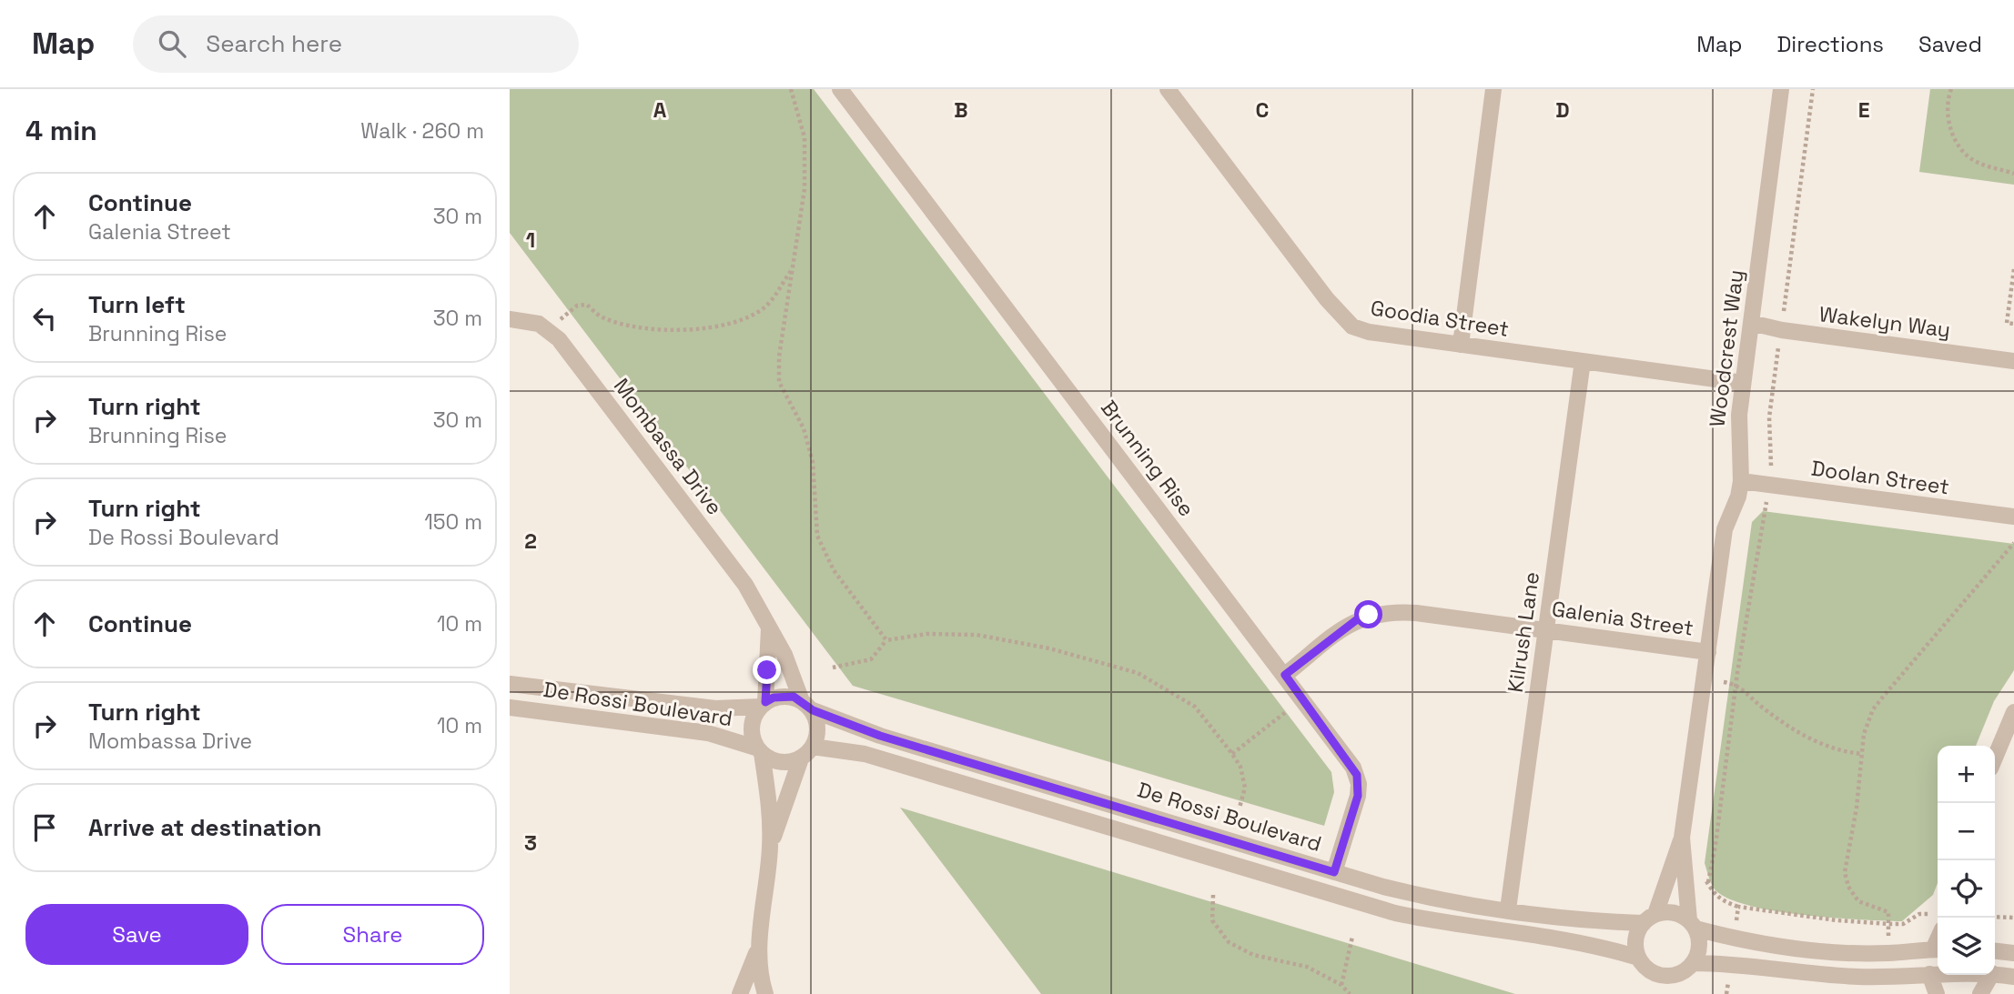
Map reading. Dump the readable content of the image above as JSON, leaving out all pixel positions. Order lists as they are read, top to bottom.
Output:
{
  "streets": {
    "street": [
      "Goodia Street",
      "Wakelyn Way",
      "Woodcrest Way",
      "Mombassa Drive",
      "Brunning Rise",
      "Doolan Street",
      "Galenia Street",
      "Kilrush Lane",
      "De Rossi Boulevard"
    ]
  },
  "crossings": [
    ["Goodia Street", "Woodcrest Way"],
    ["Goodia Street", "Kilrush Lane"],
    ["Wakelyn Way", "Woodcrest Way"],
    ["Woodcrest Way", "Doolan Street"],
    ["Woodcrest Way", "Galenia Street"],
    ["Woodcrest Way", "De Rossi Boulevard"],
    ["Mombassa Drive", "De Rossi Boulevard"],
    ["Brunning Rise", "Galenia Street"],
    ["Brunning Rise", "De Rossi Boulevard"],
    ["Galenia Street", "Kilrush Lane"],
    ["Kilrush Lane", "De Rossi Boulevard"]
  ],
  "page": {
    "header": "Map",
    "search": "Search here",
    "nav": ["Map", "Directions", "Saved"],
    "heading": ["4 min", "Walk · 260 m"],
    "list": [
      ["Continue", "Galenia Street", "30 m"],
      ["Turn left", "Brunning Rise", "30 m"],
      ["Turn right", "Brunning Rise", "30 m"],
      ["Turn right", "De Rossi Boulevard", "150 m"],
      ["Continue", "10 m"],
      ["Turn right", "Mombassa Drive", "10 m"],
      "Arrive at destination"
    ],
    "map_buttons": ["+", "−"],
    "buttons": ["Save", "Share"]
  },
  "grid": {
    "columns": [
      "A",
      "B",
      "C",
      "D",
      "E"
    ],
    "rows": ["1", "2", "3"]
  }
}
